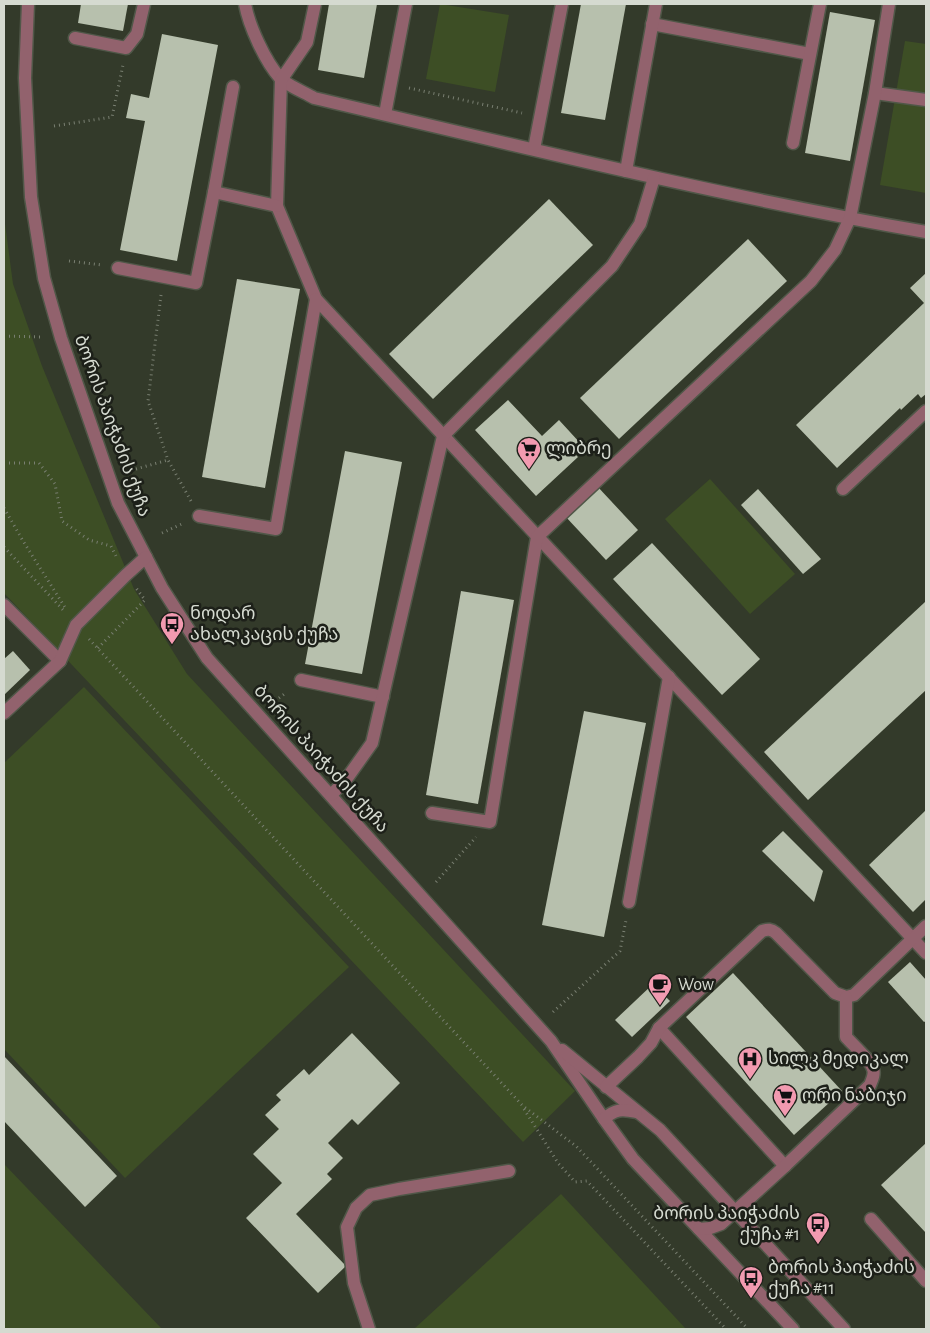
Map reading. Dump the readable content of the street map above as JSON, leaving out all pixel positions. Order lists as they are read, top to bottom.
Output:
{
  "streets": {
    "street": ["ბორის პაიჭაძის ქუჩა"]
  },
  "places": {
    "supermarket": ["ლიბრე", "ორი ნაბიჯი"],
    "bus stop": ["ნოდარ ახალკაცის ქუჩა", "ბორის პაიჭაძის ქუჩა #1", "ბორის პაიჭაძის ქუჩა #11"],
    "cafe": ["Wow"],
    "hospital": ["სილკ მედიკალ"]
  }
}
